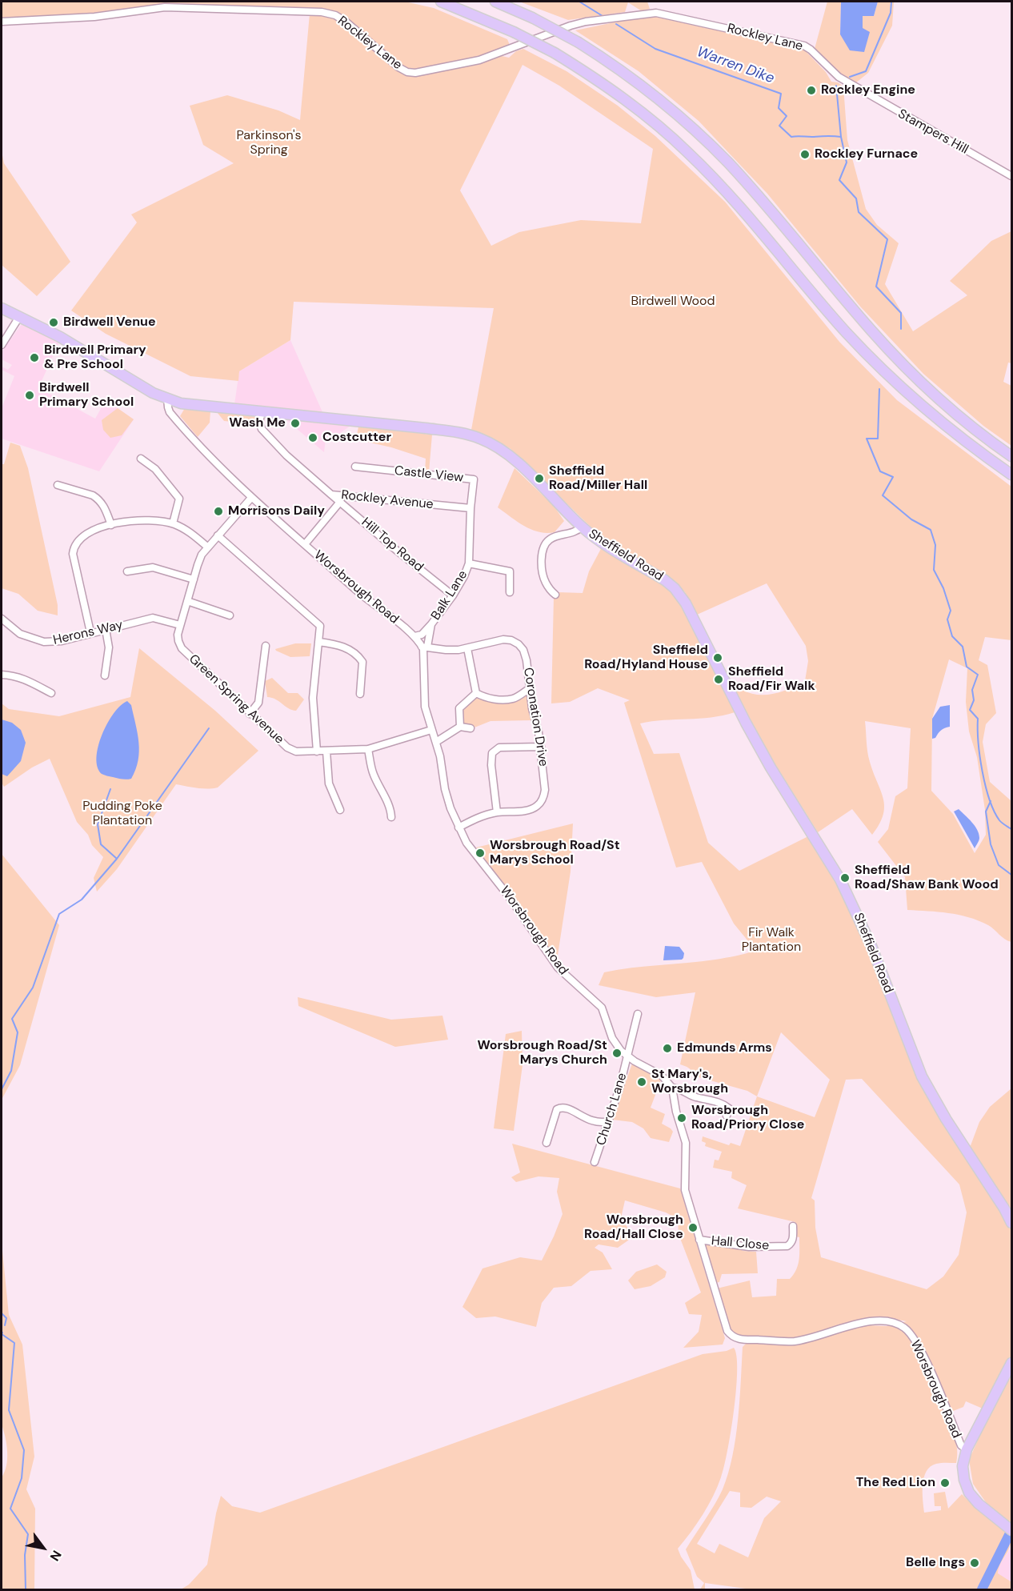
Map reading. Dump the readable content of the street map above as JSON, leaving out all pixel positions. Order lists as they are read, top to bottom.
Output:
{
  "streets": {
    "highway": ["Sheffield Road"],
    "street": [
      "Rockley Lane",
      "Stampers Hill",
      "Castle View",
      "Rockley Avenue",
      "Hill Top Road",
      "Worsbrough Road",
      "Balk Lane",
      "Herons Way",
      "Green Spring Avenue",
      "Coronation Drive",
      "Church Lane",
      "Hall Close"
    ]
  },
  "crossings": [
    ["Rockley Lane", "Stampers Hill"],
    ["Castle View", "Rockley Avenue"],
    ["Castle View", "Balk Lane"],
    ["Rockley Avenue", "Hill Top Road"],
    ["Rockley Avenue", "Sheffield Road"],
    ["Rockley Avenue", "Balk Lane"],
    ["Hill Top Road", "Balk Lane"],
    ["Sheffield Road", "Worsbrough Road"],
    ["Worsbrough Road", "Balk Lane"],
    ["Worsbrough Road", "Green Spring Avenue"],
    ["Worsbrough Road", "Coronation Drive"],
    ["Worsbrough Road", "Church Lane"],
    ["Worsbrough Road", "Hall Close"],
    ["Balk Lane", "Coronation Drive"],
    ["Herons Way", "Green Spring Avenue"]
  ],
  "water": ["Warren Dike"],
  "parks": [
    "Parkinson's Spring",
    "Birdwell Wood",
    "Pudding Poke Plantation",
    "Fir Walk Plantation"
  ],
  "places": [
    "Rockley Engine",
    "Rockley Furnace",
    "Birdwell Venue",
    "Birdwell Primary & Pre School",
    "Birdwell Primary School",
    "Wash Me",
    "Costcutter",
    "Sheffield Road/Miller Hall",
    "Morrisons Daily",
    "Sheffield Road/Hyland House",
    "Sheffield Road/Fir Walk",
    "Worsbrough Road/St Marys School",
    "Sheffield Road/Shaw Bank Wood",
    "Edmunds Arms",
    "Worsbrough Road/St Marys Church",
    "St Mary's, Worsbrough",
    "Worsbrough Road/Priory Close",
    "Worsbrough Road/Hall Close",
    "The Red Lion",
    "Belle Ings"
  ],
  "north": "bottom right"
}
